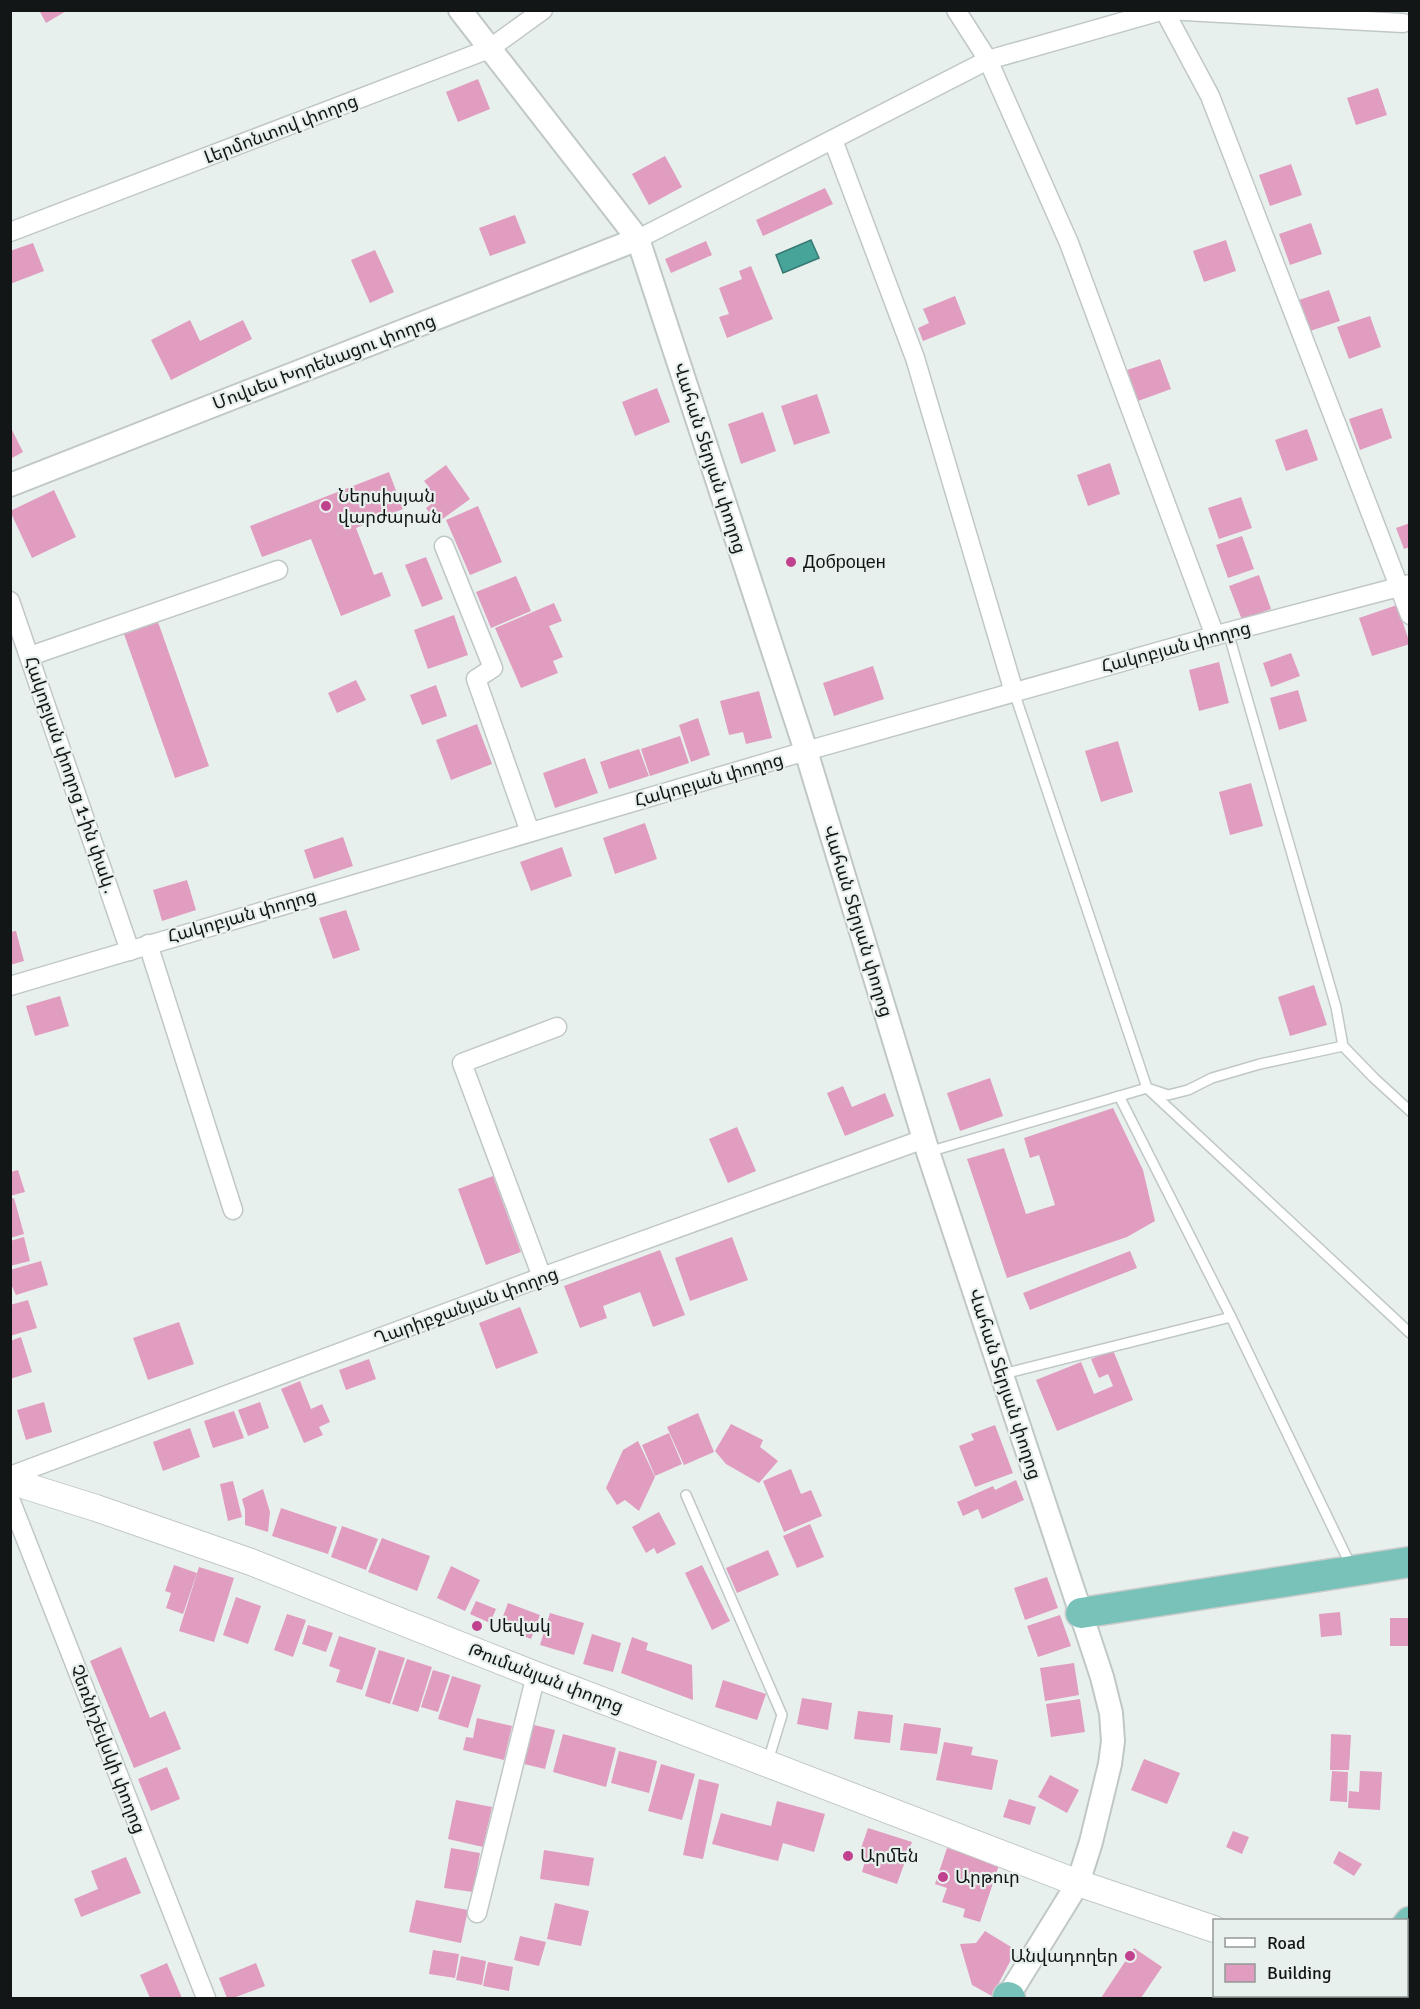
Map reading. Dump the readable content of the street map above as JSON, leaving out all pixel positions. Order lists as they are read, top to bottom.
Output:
{
  "streets": {
    "main road": ["Թումանյան փողոց"],
    "street": [
      "Լերմոնտով փողոց",
      "Մովսես Խորենացու փողոց",
      "Վահան Տերյան փողոց",
      "Հակոբյան փողոց",
      "Հակոբյան փողոց 1-ին փակ․",
      "Ղարիբջանյան փողոց",
      "Չեռնիշեվսկի փողոց"
    ]
  },
  "crossings": [
    ["Լերմոնտով փողոց", "Վահան Տերյան փողոց"],
    ["Մովսես Խորենացու փողոց", "Վահան Տերյան փողոց"],
    ["Վահան Տերյան փողոց", "Հակոբյան փողոց"],
    ["Վահան Տերյան փողոց", "Ղարիբջանյան փողոց"],
    ["Վահան Տերյան փողոց", "Թումանյան փողոց"],
    ["Հակոբյան փողոց", "Հակոբյան փողոց 1-ին փակ․"]
  ],
  "places": [
    "Ներսիսյան վարժարան",
    "Доброцен",
    "Սեվակ",
    "Արմեն",
    "Արթուր",
    "Անվադողեր"
  ],
  "legend": ["Road", "Building"]
}
